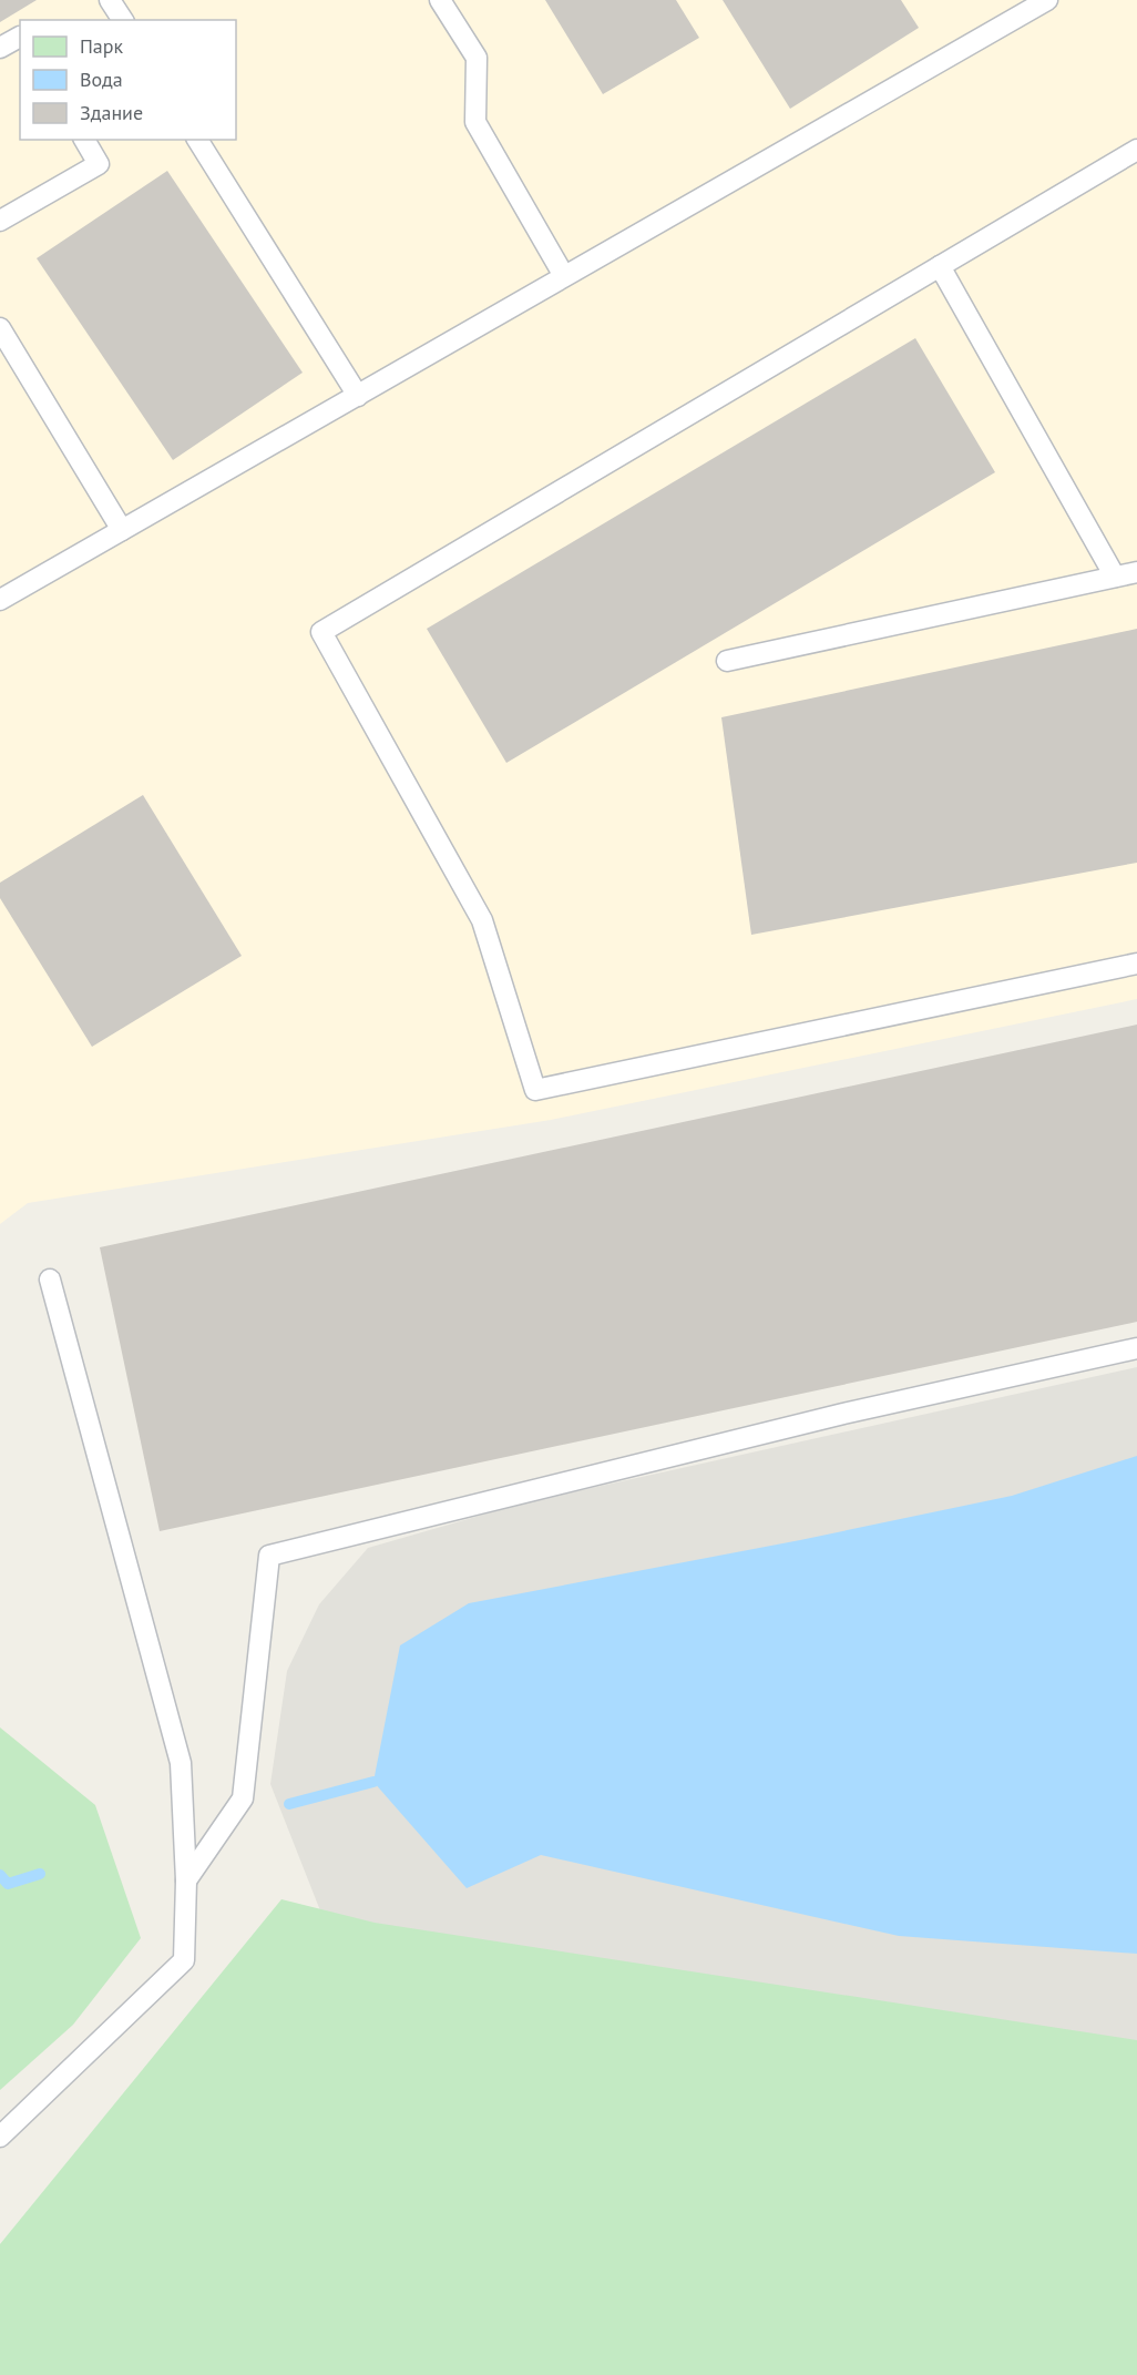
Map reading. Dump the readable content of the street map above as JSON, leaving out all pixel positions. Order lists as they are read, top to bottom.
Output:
{
  "legend": ["Парк", "Вода", "Здание"]
}
